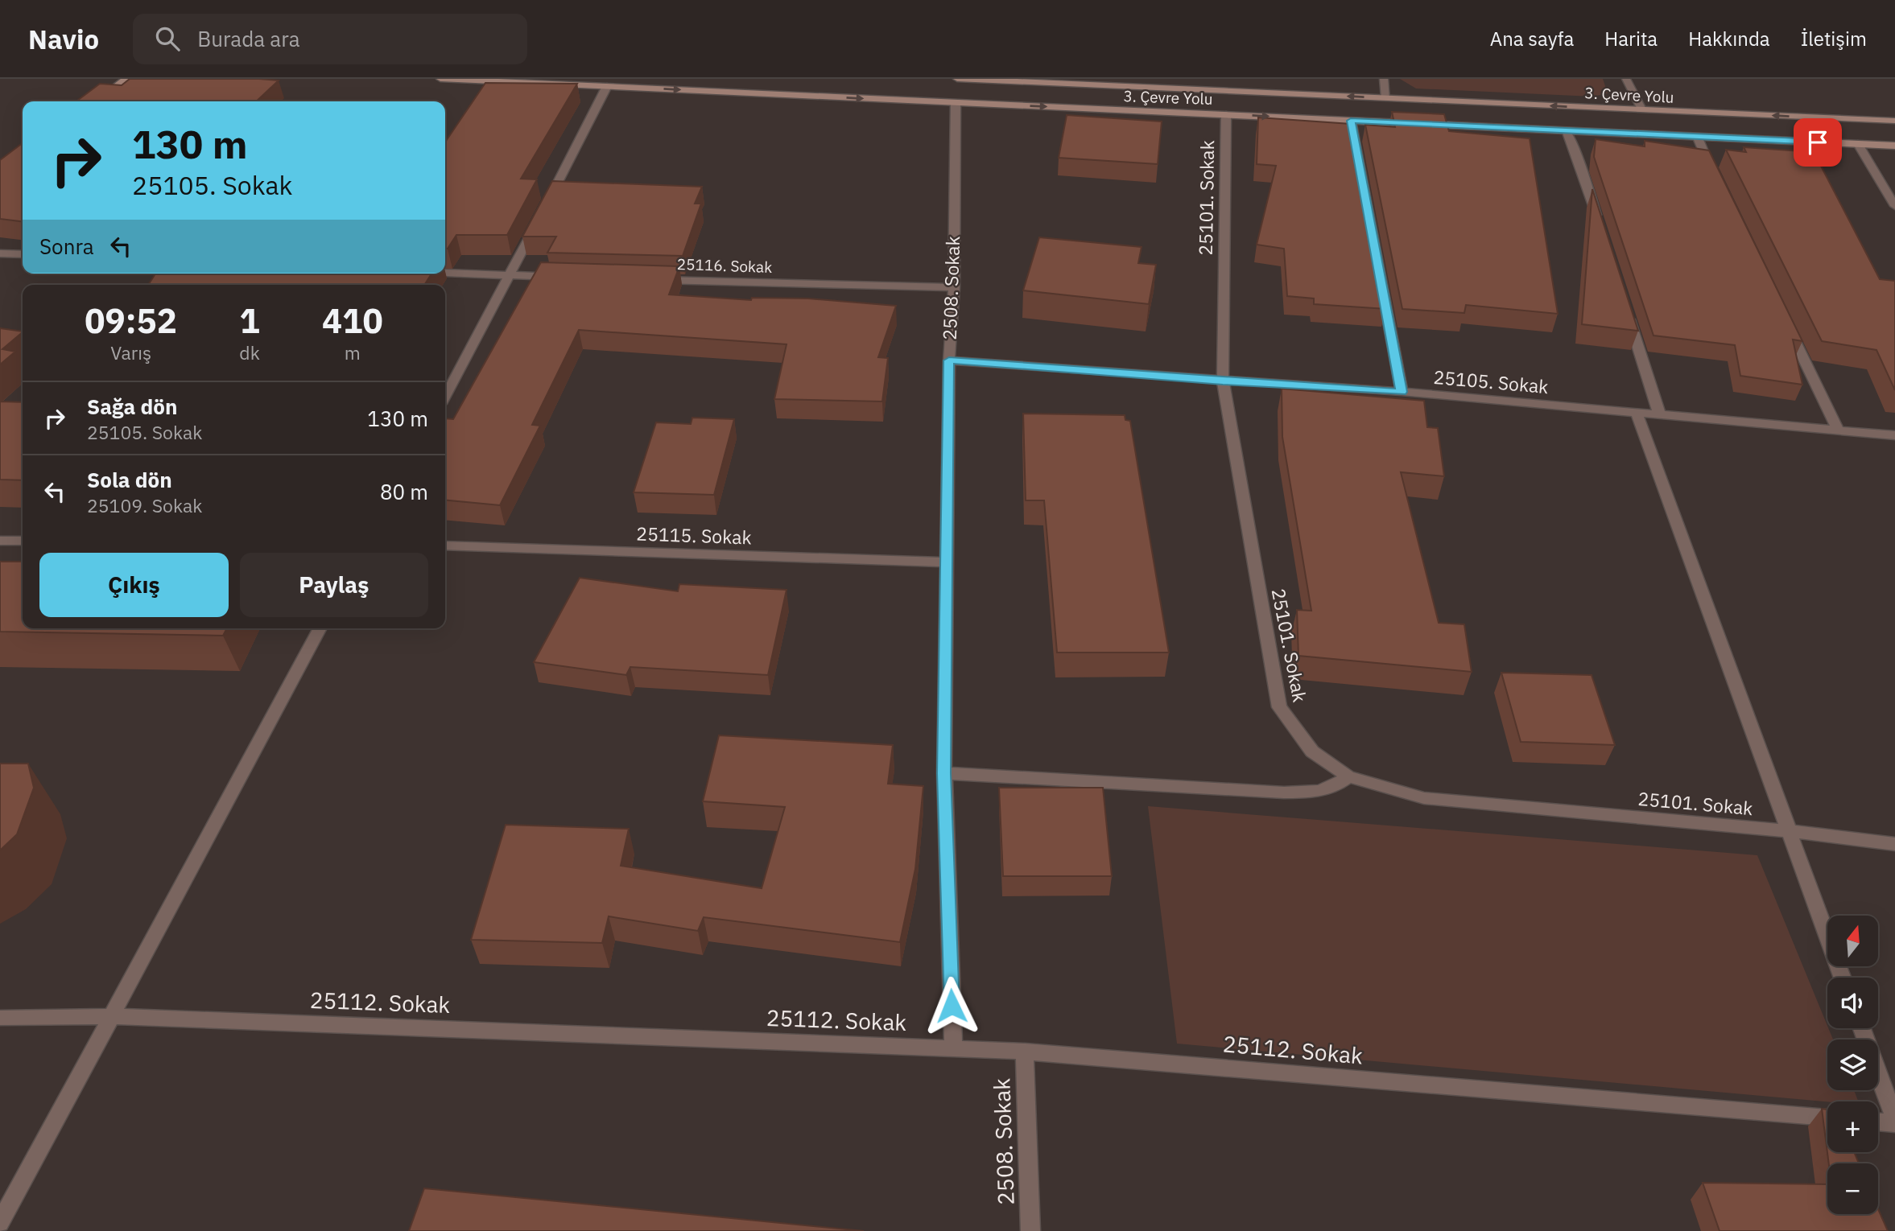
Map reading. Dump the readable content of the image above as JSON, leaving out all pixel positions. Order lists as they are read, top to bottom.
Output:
{
  "streets": {
    "main road": ["3. Çevre Yolu"],
    "street": [
      "25101. Sokak",
      "25116. Sokak",
      "2508. Sokak",
      "25105. Sokak",
      "25115. Sokak",
      "25112. Sokak"
    ]
  },
  "crossings": [
    ["3. Çevre Yolu", "25101. Sokak"],
    ["3. Çevre Yolu", "2508. Sokak"],
    ["25101. Sokak", "25105. Sokak"],
    ["25116. Sokak", "2508. Sokak"],
    ["2508. Sokak", "25105. Sokak"],
    ["2508. Sokak", "25115. Sokak"],
    ["2508. Sokak", "25112. Sokak"]
  ],
  "north": "top",
  "page": {
    "header": "Navio",
    "search": "Burada ara",
    "nav": [
      "Ana sayfa",
      "Harita",
      "Hakkında",
      "İletişim"
    ],
    "turn": ["130 m", "25105. Sokak"],
    "then": "Sonra",
    "eta": [
      "09:52",
      "Varış",
      "1",
      "dk",
      "410",
      "m"
    ],
    "list": [
      {
        "name": "Sağa dön",
        "note": "25105. Sokak",
        "value": "130 m"
      },
      {
        "name": "Sola dön",
        "note": "25109. Sokak",
        "value": "80 m"
      }
    ],
    "buttons": ["Çıkış", "Paylaş"],
    "map_buttons": ["+", "−"]
  }
}
